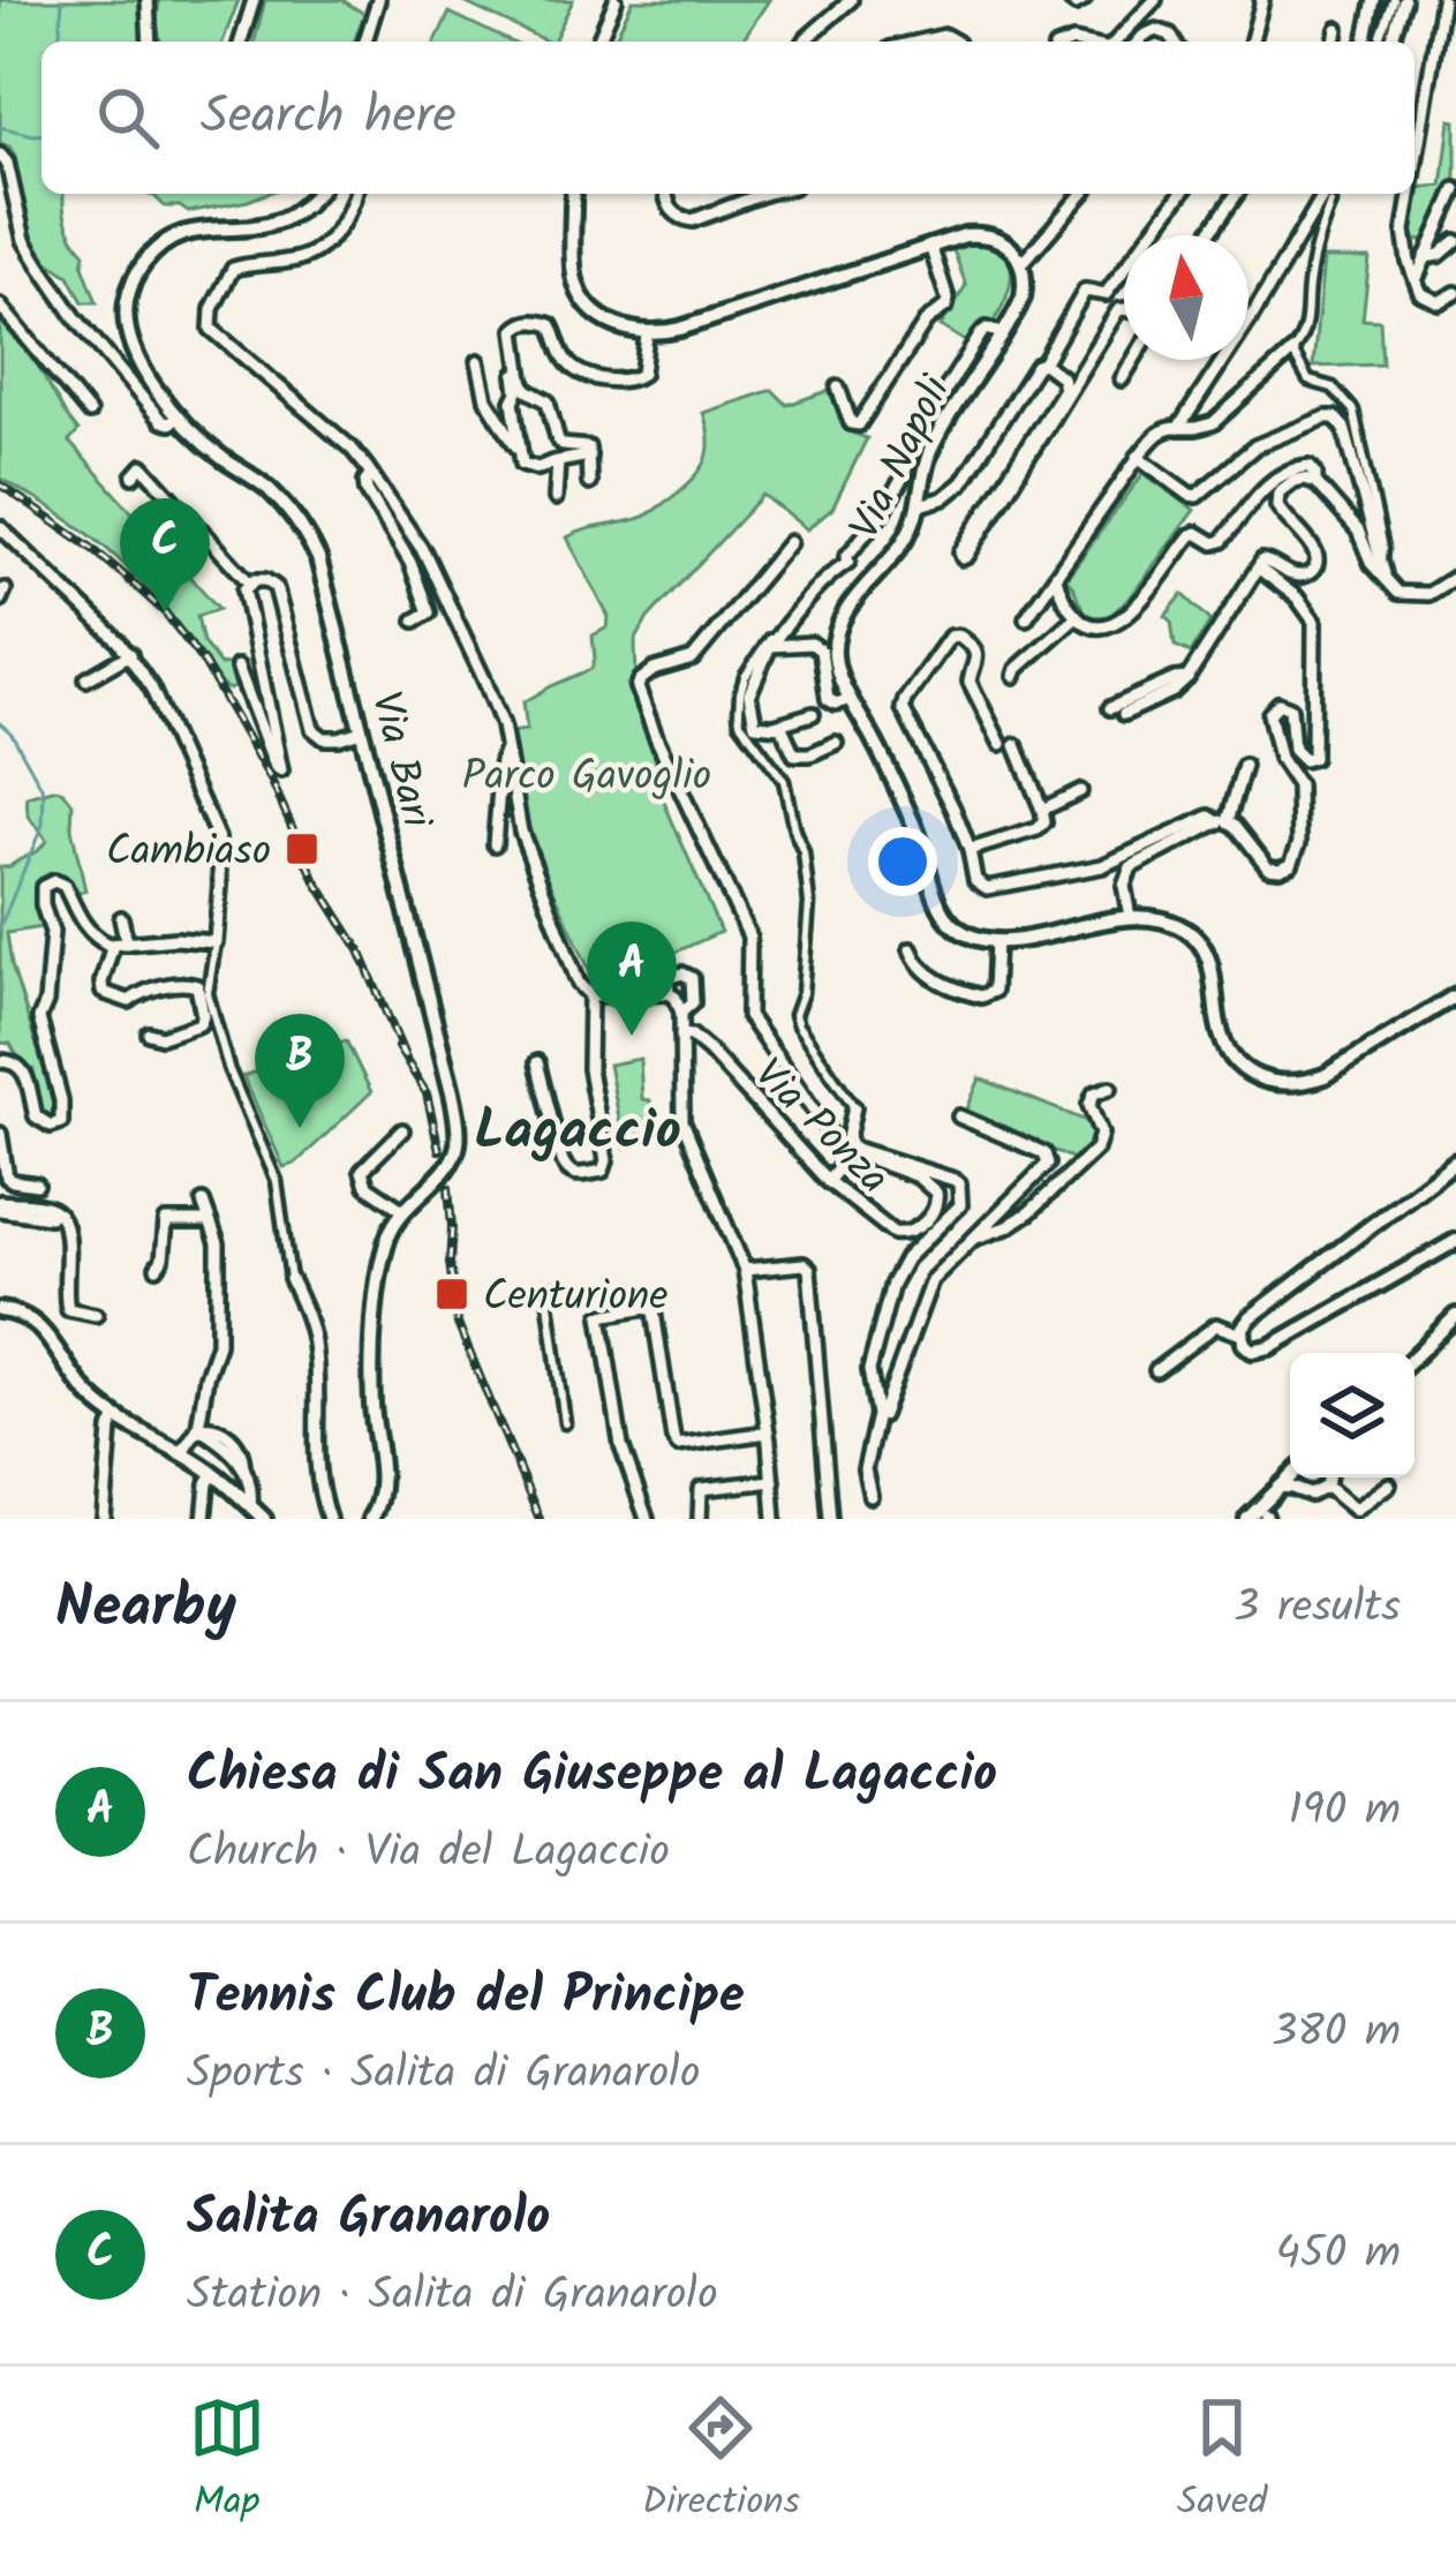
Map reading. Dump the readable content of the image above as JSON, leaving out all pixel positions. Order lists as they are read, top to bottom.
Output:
{
  "streets": {
    "street": ["Via Napoli", "Via Bari", "Via Ponza"]
  },
  "districts": ["Lagaccio"],
  "parks": ["Parco Gavoglio"],
  "places": {
    "transit": ["Cambiaso", "Centurione"]
  },
  "north": "top",
  "page": {
    "search": "Search here",
    "pins": ["C", "A", "B"],
    "heading": ["Nearby", "3 results"],
    "list": [
      {
        "mark": "A",
        "name": "Chiesa di San Giuseppe al Lagaccio",
        "note": "Church · Via del Lagaccio",
        "value": "190 m"
      },
      {
        "mark": "B",
        "name": "Tennis Club del Principe",
        "note": "Sports · Salita di Granarolo",
        "value": "380 m"
      },
      {
        "mark": "C",
        "name": "Salita Granarolo",
        "note": "Station · Salita di Granarolo",
        "value": "450 m"
      }
    ],
    "nav": ["Map", "Directions", "Saved"]
  }
}
